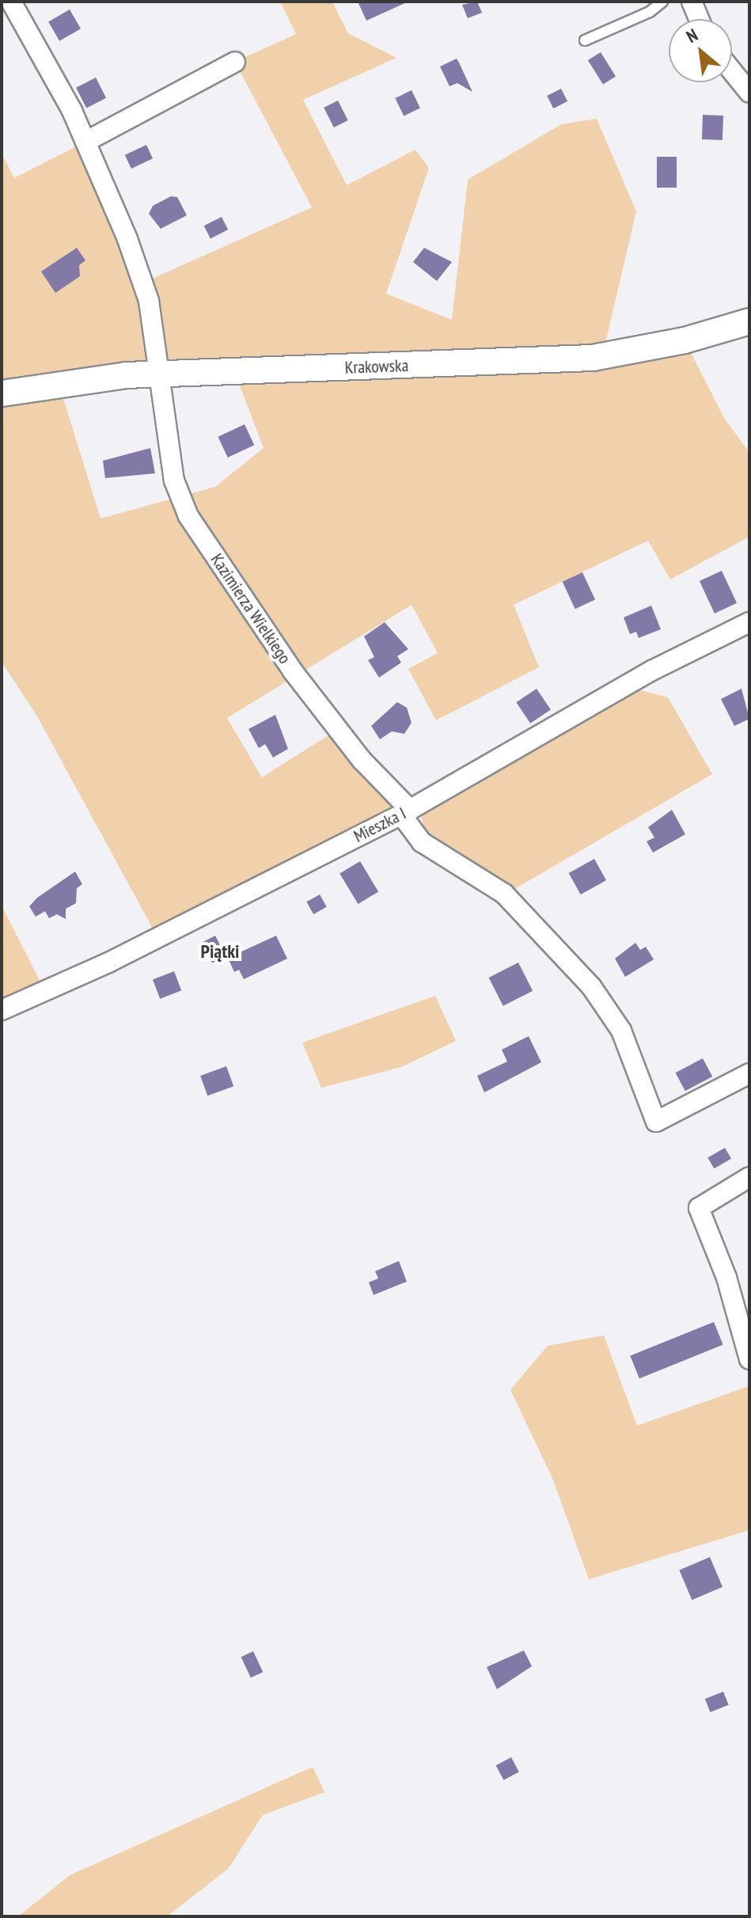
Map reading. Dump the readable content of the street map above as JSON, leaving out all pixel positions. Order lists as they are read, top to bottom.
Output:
{
  "streets": {
    "main road": ["Krakowska"],
    "street": ["Kazimierza Wielkiego", "Mieszka I"]
  },
  "crossings": [
    ["Krakowska", "Kazimierza Wielkiego"],
    ["Kazimierza Wielkiego", "Mieszka I"]
  ],
  "districts": ["Piątki"],
  "north": "top left"
}
